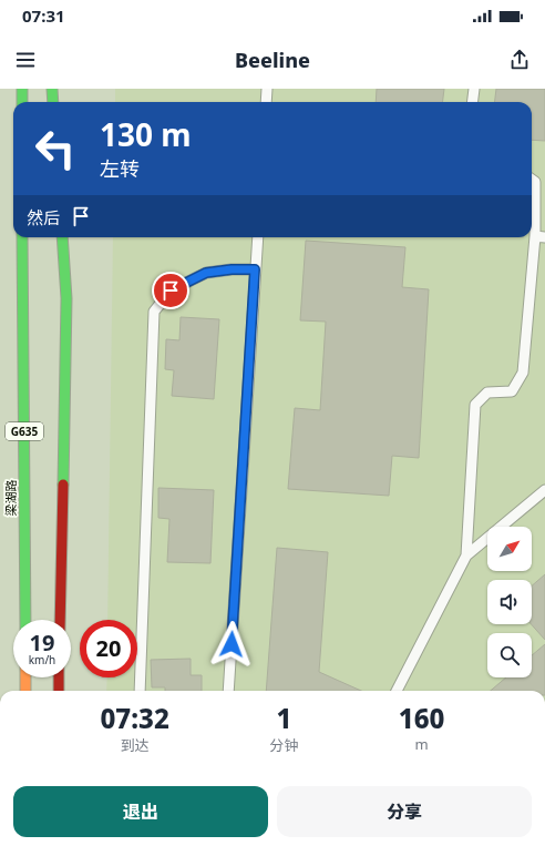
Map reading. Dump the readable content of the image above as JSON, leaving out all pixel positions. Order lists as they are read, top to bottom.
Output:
{
  "streets": {
    "main road": ["G635", "梁湖路"]
  },
  "north": "top right",
  "page": {
    "status": "07:31",
    "header": "Beeline",
    "turn": ["130 m", "左转"],
    "then": "然后",
    "speed": "19 km/h",
    "limit": "20",
    "eta": [
      "07:32",
      "到达",
      "1",
      "分钟",
      "160",
      "m"
    ],
    "buttons": ["退出", "分享"]
  }
}
